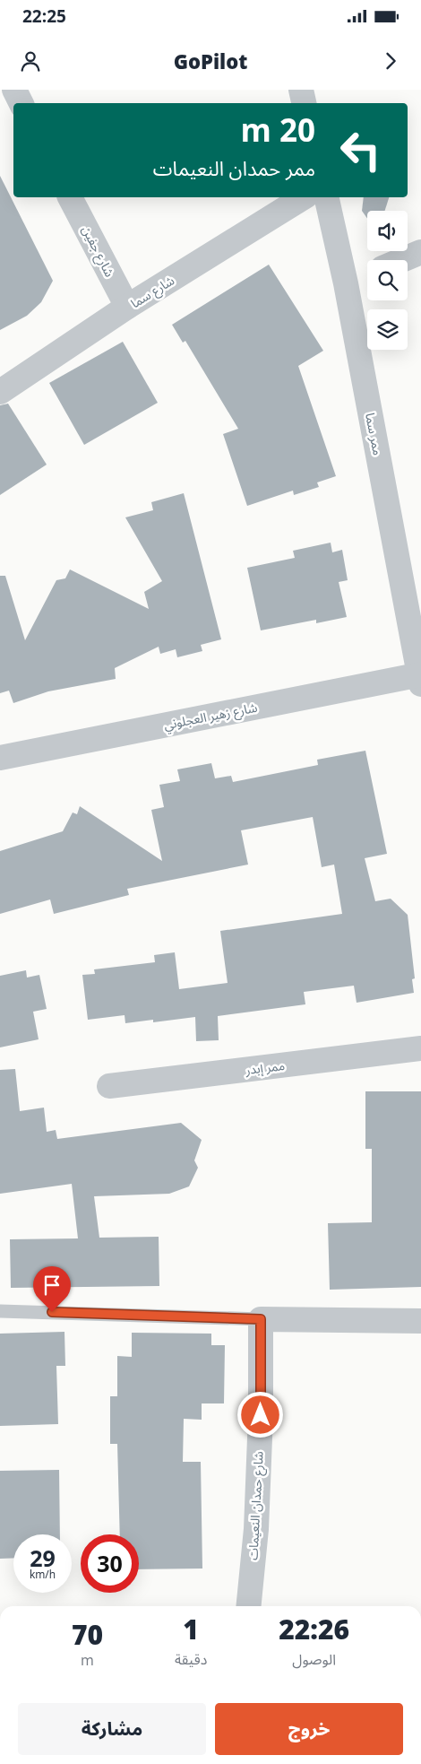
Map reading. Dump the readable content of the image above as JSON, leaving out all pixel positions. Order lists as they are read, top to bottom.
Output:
{
  "streets": {
    "street": [
      "شارع جفين",
      "شارع سما",
      "ممر سما",
      "شارع زهير العجلوني",
      "ممر إبدر",
      "شارع حمدان النعيمات"
    ]
  },
  "crossings": [
    ["شارع جفين", "شارع سما"],
    ["ممر سما", "شارع زهير العجلوني"]
  ],
  "page": {
    "status": "22:25",
    "header": "GoPilot",
    "turn": ["20 m", "ممر حمدان النعيمات"],
    "speed": "29 km/h",
    "limit": "30",
    "eta": [
      "22:26",
      "الوصول",
      "1",
      "دقيقة",
      "70",
      "m"
    ],
    "buttons": ["خروج", "مشاركة"]
  }
}
